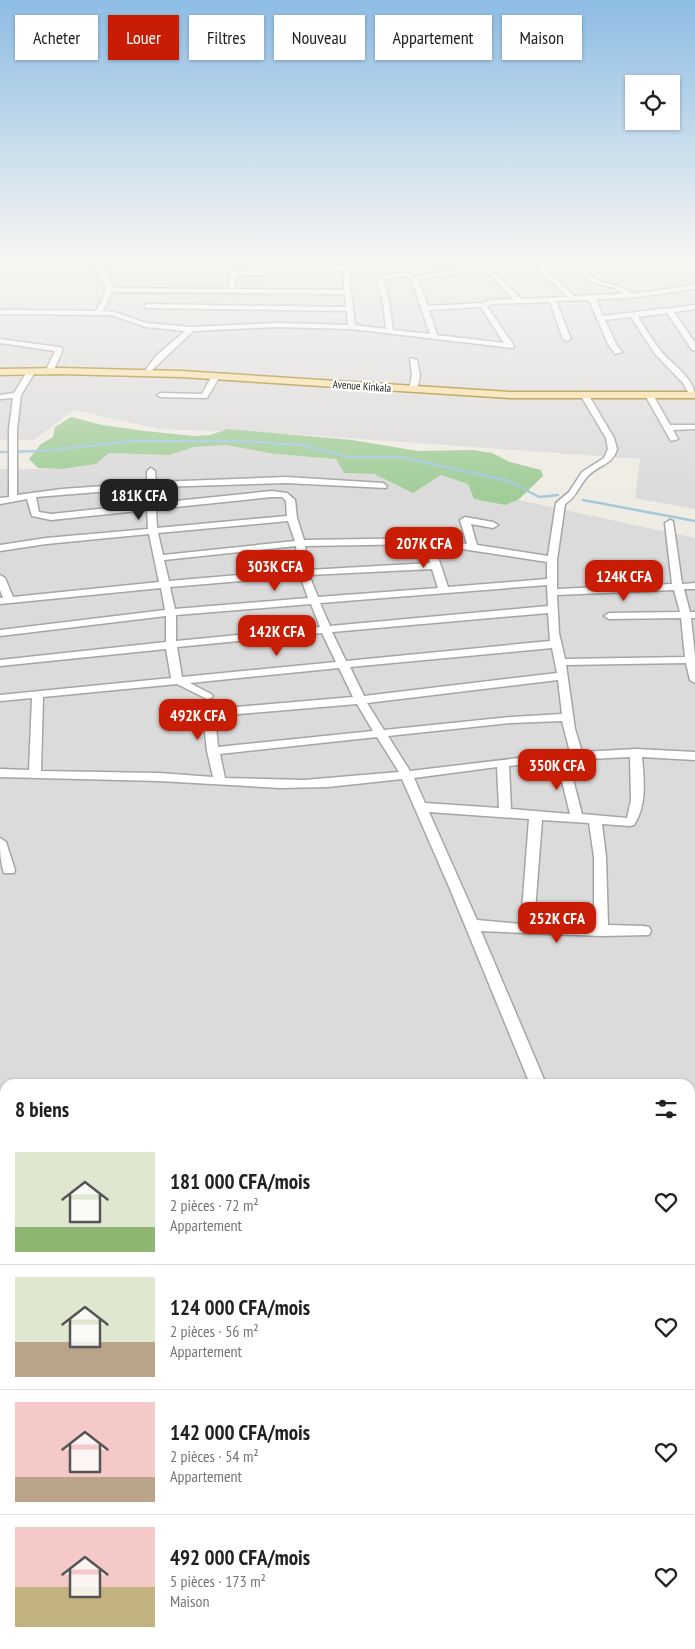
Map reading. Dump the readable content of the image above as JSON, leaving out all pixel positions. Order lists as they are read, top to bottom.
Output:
{
  "streets": {
    "main road": ["Avenue Kinkala"]
  },
  "page": {
    "chip": [
      "Acheter",
      "Louer",
      "Filtres",
      "Nouveau",
      "Appartement",
      "Maison"
    ],
    "price": [
      "181K CFA",
      "207K CFA",
      "303K CFA",
      "124K CFA",
      "142K CFA",
      "492K CFA",
      "350K CFA",
      "252K CFA"
    ],
    "heading": "8 biens",
    "list": [
      {
        "name": "181 000 CFA/mois",
        "note": "2 pièces · 72 m² · Appartement"
      },
      {
        "name": "124 000 CFA/mois",
        "note": "2 pièces · 56 m² · Appartement"
      },
      {
        "name": "142 000 CFA/mois",
        "note": "2 pièces · 54 m² · Appartement"
      },
      {
        "name": "492 000 CFA/mois",
        "note": "5 pièces · 173 m² · Maison"
      }
    ]
  }
}
